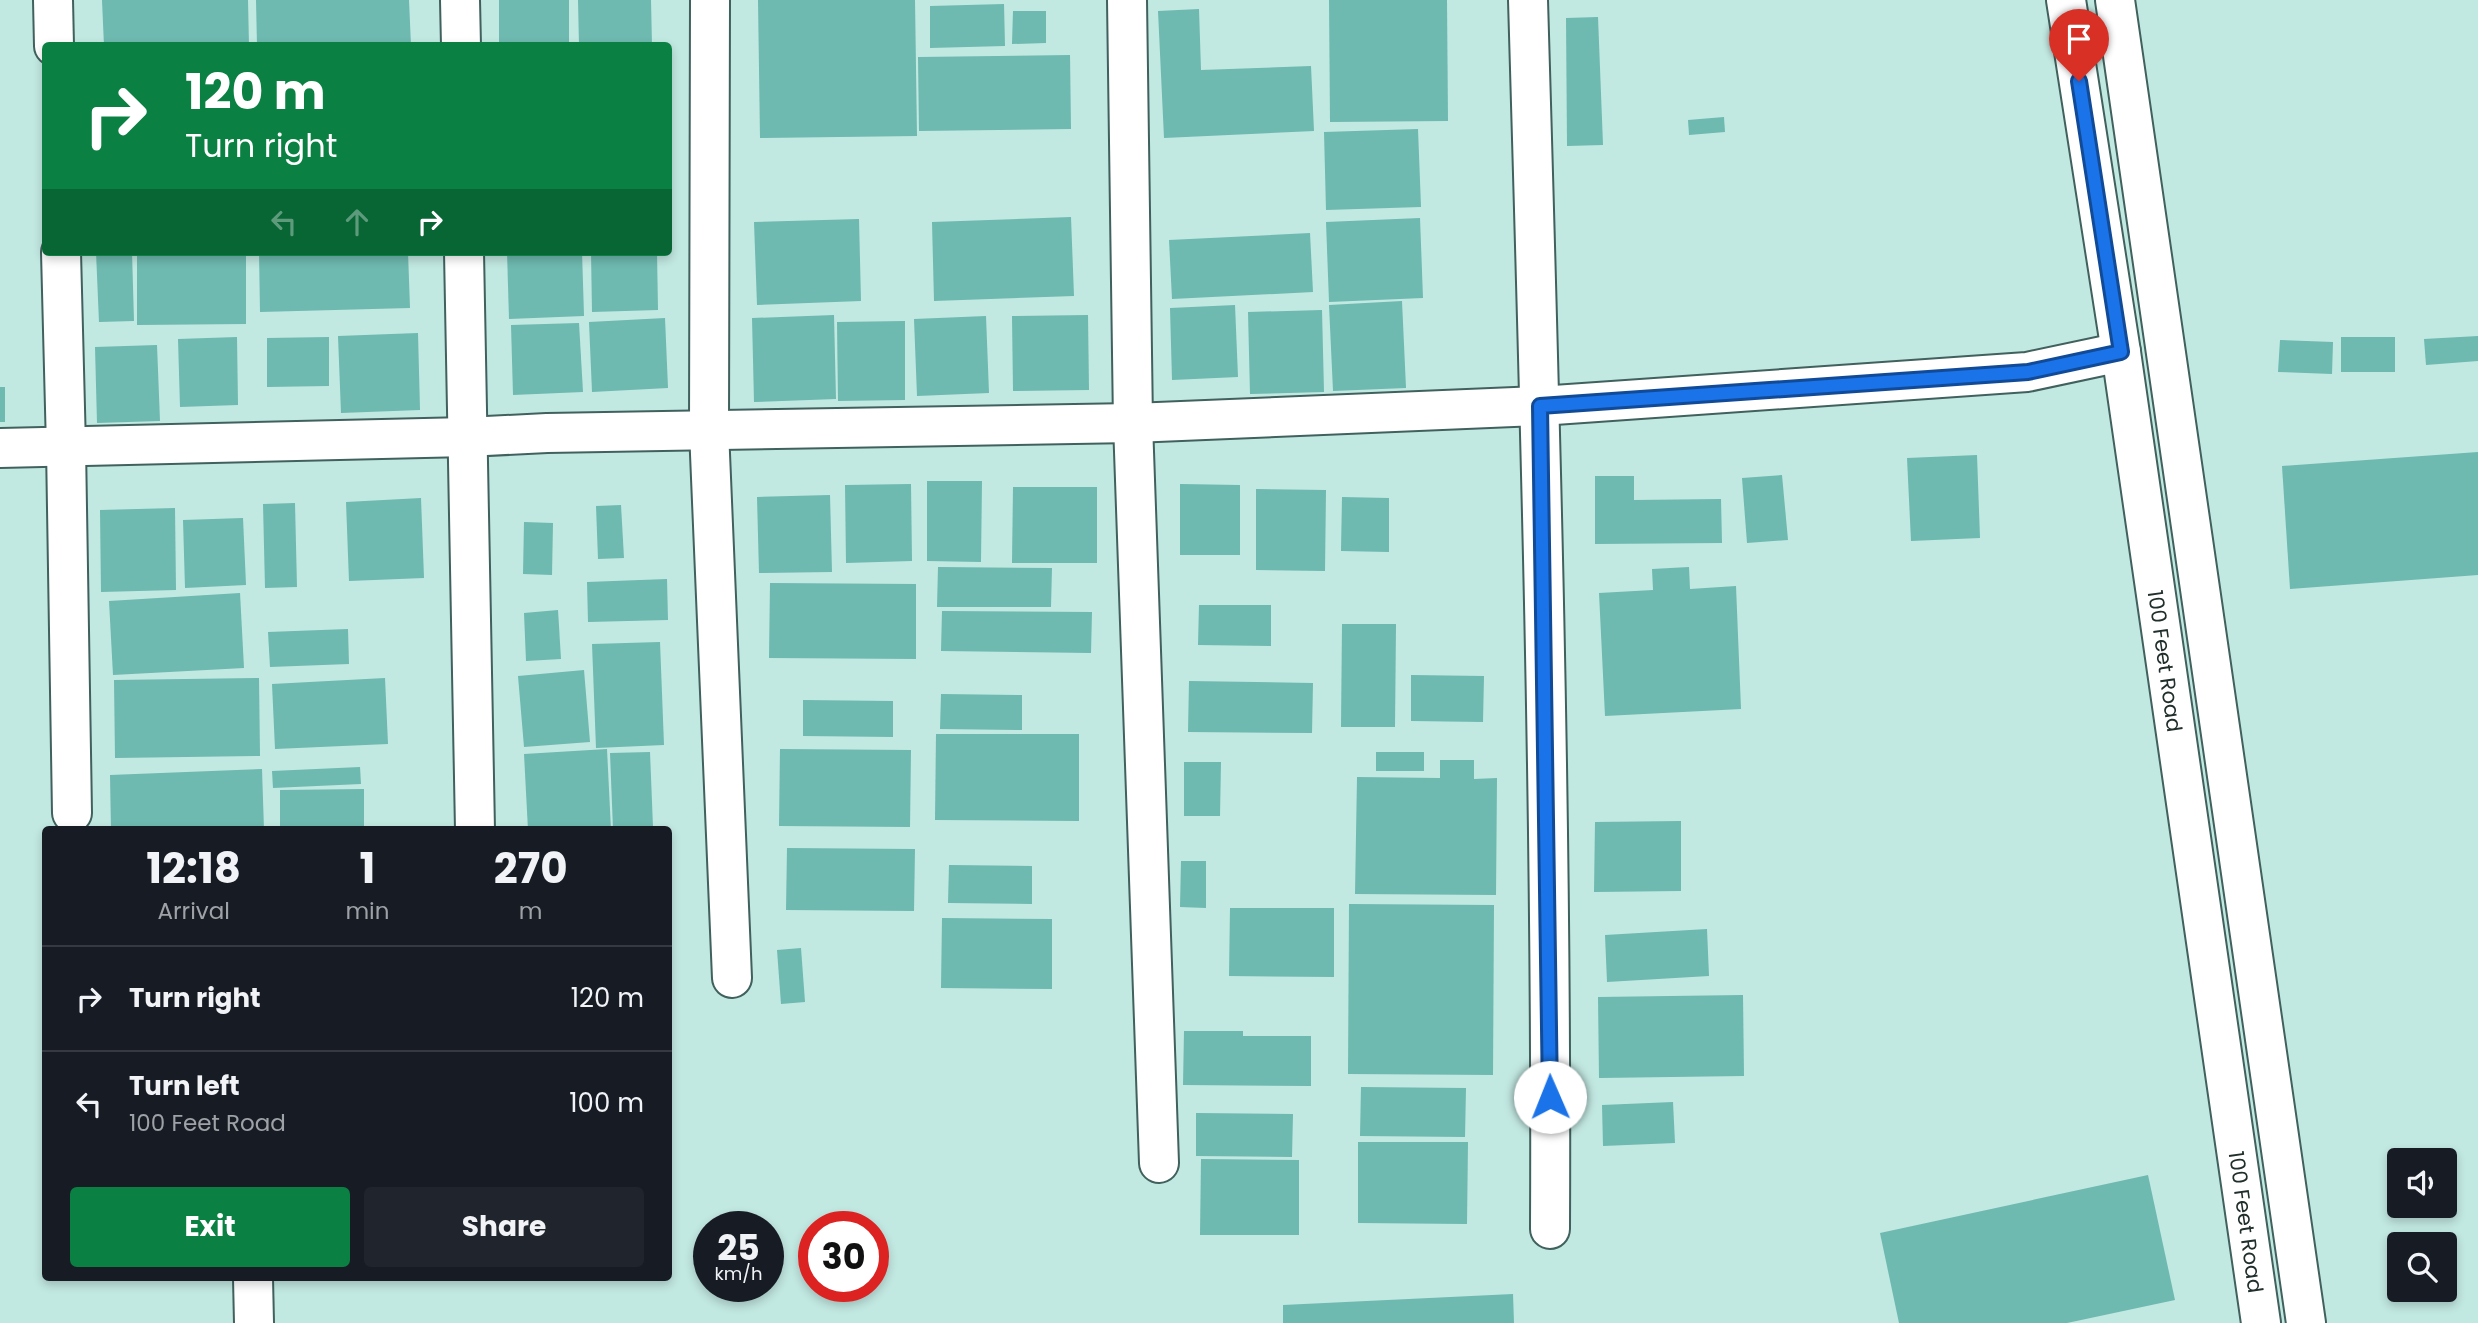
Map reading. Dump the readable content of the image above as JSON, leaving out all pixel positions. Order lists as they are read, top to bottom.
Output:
{
  "streets": {
    "street": ["100 Feet Road"]
  },
  "page": {
    "turn": ["120 m", "Turn right"],
    "eta": [
      "12:18",
      "Arrival",
      "1",
      "min",
      "270",
      "m"
    ],
    "list": [
      {
        "name": "Turn right",
        "value": "120 m"
      },
      {
        "name": "Turn left",
        "note": "100 Feet Road",
        "value": "100 m"
      }
    ],
    "buttons": ["Exit", "Share"],
    "speed": "25 km/h",
    "limit": "30"
  }
}
